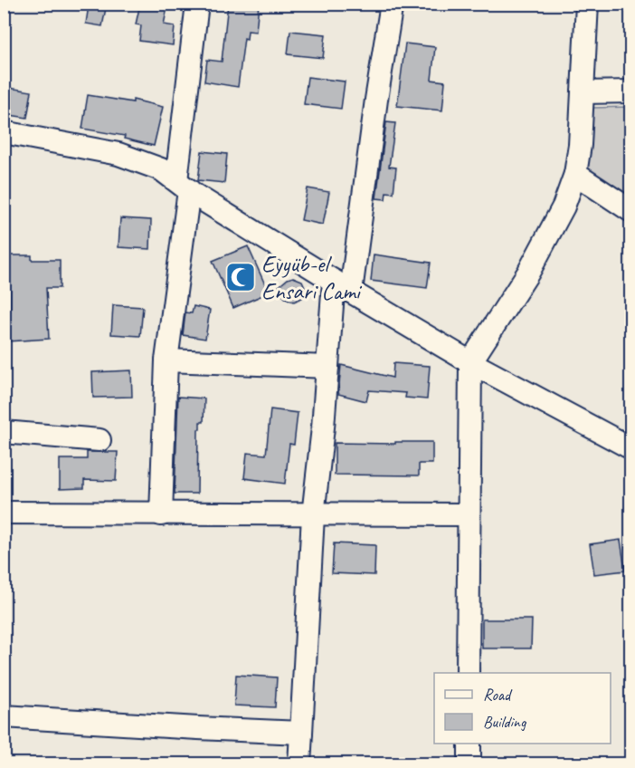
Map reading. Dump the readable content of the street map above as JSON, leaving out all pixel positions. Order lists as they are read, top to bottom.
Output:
{
  "places": {
    "mosque": ["Eyyüb-el Ensari Cami"]
  },
  "legend": ["Road", "Building"]
}
